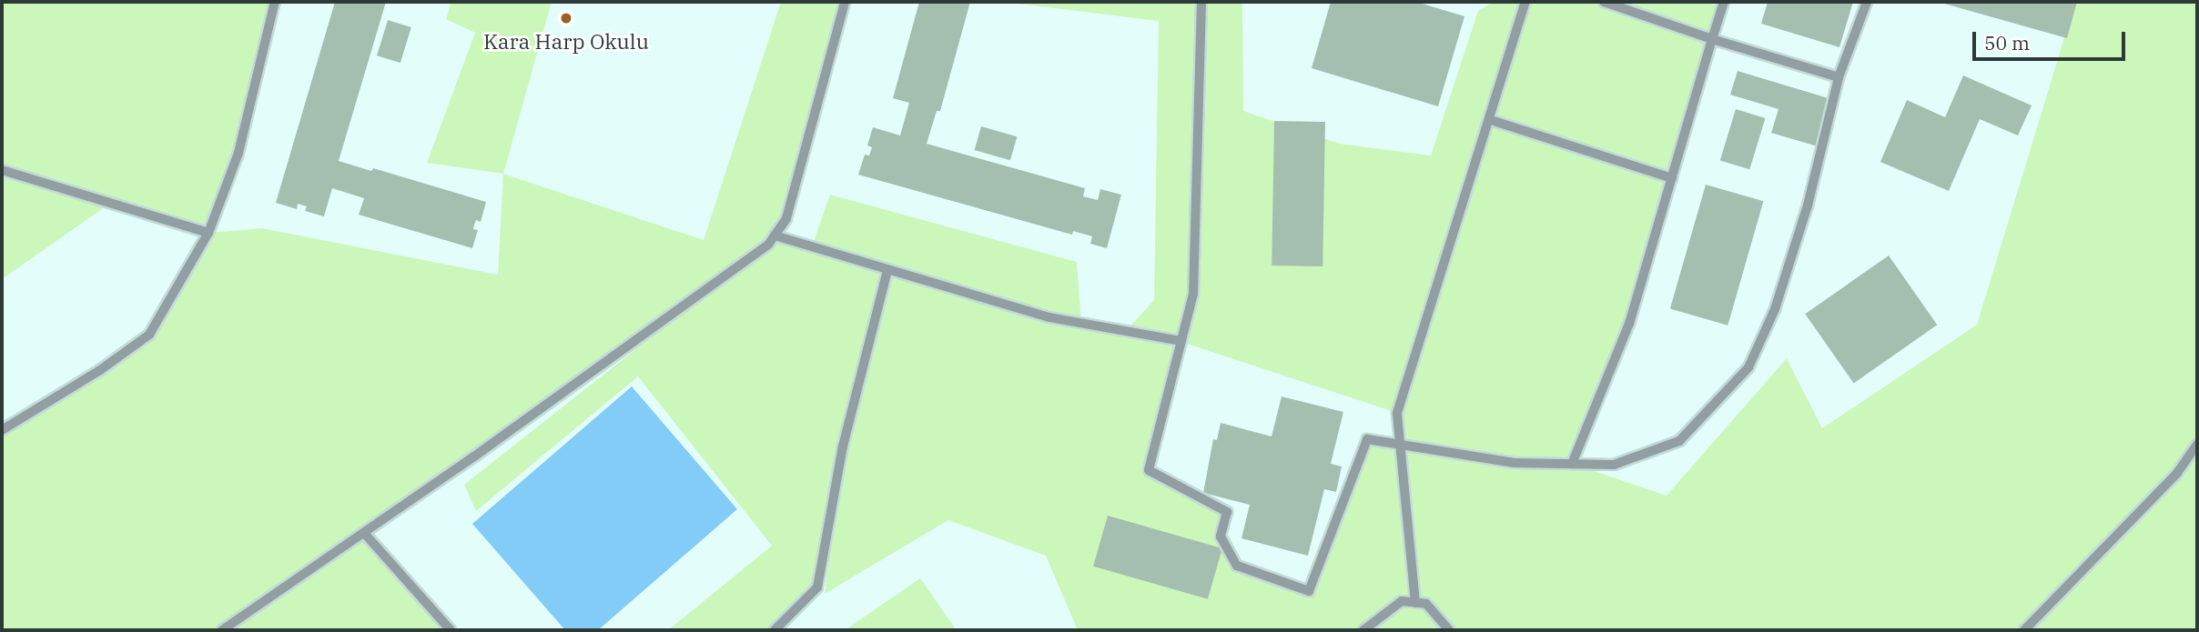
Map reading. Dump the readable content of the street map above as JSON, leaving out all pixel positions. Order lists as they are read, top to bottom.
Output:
{
  "places": ["Kara Harp Okulu"],
  "scale_bar": "50 m"
}
